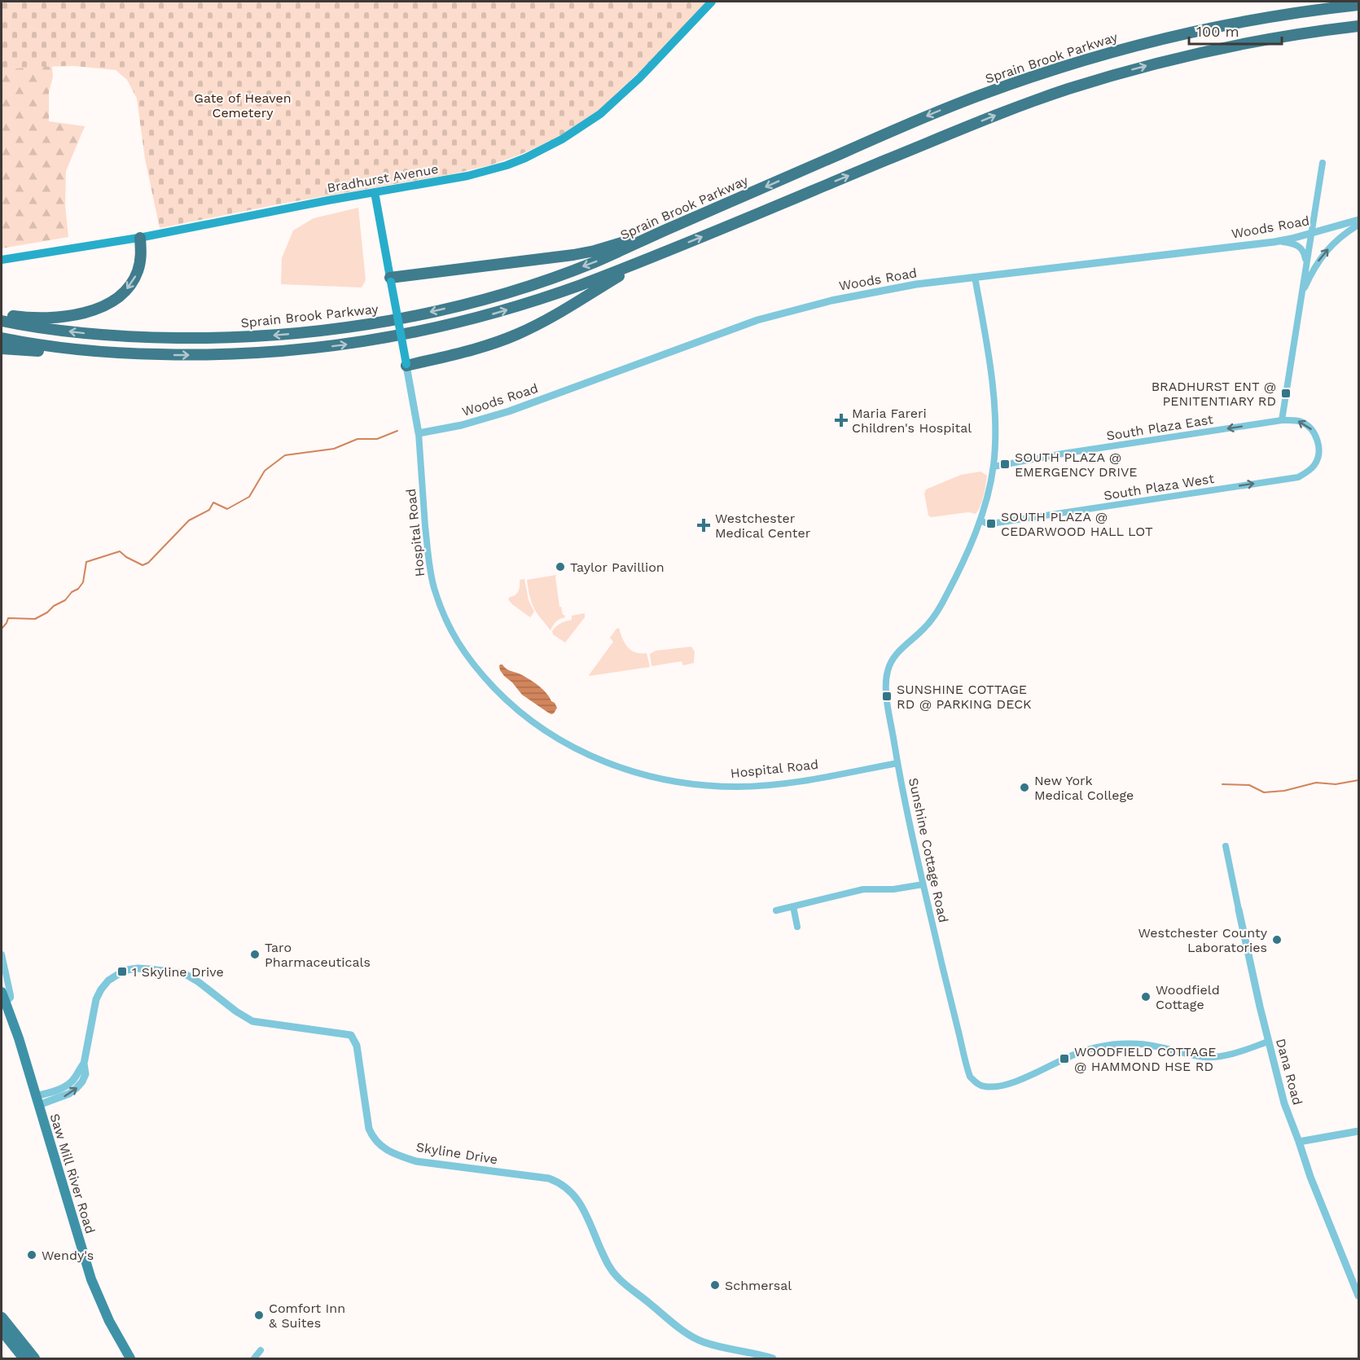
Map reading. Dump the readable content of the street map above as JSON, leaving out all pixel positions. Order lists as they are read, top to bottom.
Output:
{
  "streets": {
    "highway": ["Sprain Brook Parkway"],
    "main road": ["Bradhurst Avenue", "Hospital Road", "Saw Mill River Road"],
    "street": [
      "Woods Road",
      "South Plaza East",
      "South Plaza West",
      "Sunshine Cottage Road",
      "Dana Road",
      "Skyline Drive"
    ]
  },
  "crossings": [
    ["Bradhurst Avenue", "Hospital Road"],
    ["Woods Road", "Hospital Road"],
    ["Woods Road", "Sunshine Cottage Road"],
    ["South Plaza East", "South Plaza West"],
    ["South Plaza East", "Sunshine Cottage Road"],
    ["South Plaza West", "Sunshine Cottage Road"],
    ["Hospital Road", "Sunshine Cottage Road"],
    ["Sunshine Cottage Road", "Dana Road"],
    ["Skyline Drive", "Saw Mill River Road"]
  ],
  "one_way": ["South Plaza East", "South Plaza West"],
  "parks": ["Gate of Heaven Cemetery"],
  "places": {
    "transit": [
      "BRADHURST ENT @ PENITENTIARY RD",
      "SOUTH PLAZA @ EMERGENCY DRIVE",
      "SOUTH PLAZA @ CEDARWOOD HALL LOT",
      "SUNSHINE COTTAGE RD @ PARKING DECK",
      "1 Skyline Drive",
      "WOODFIELD COTTAGE @ HAMMOND HSE RD"
    ],
    "health": ["Maria Fareri Children's Hospital", "Westchester Medical Center"],
    "other": [
      "Taylor Pavillion",
      "New York Medical College",
      "Westchester County Laboratories",
      "Taro Pharmaceuticals",
      "Woodfield Cottage",
      "Wendy's",
      "Schmersal",
      "Comfort Inn & Suites"
    ]
  },
  "scale_bar": "100 m"
}
